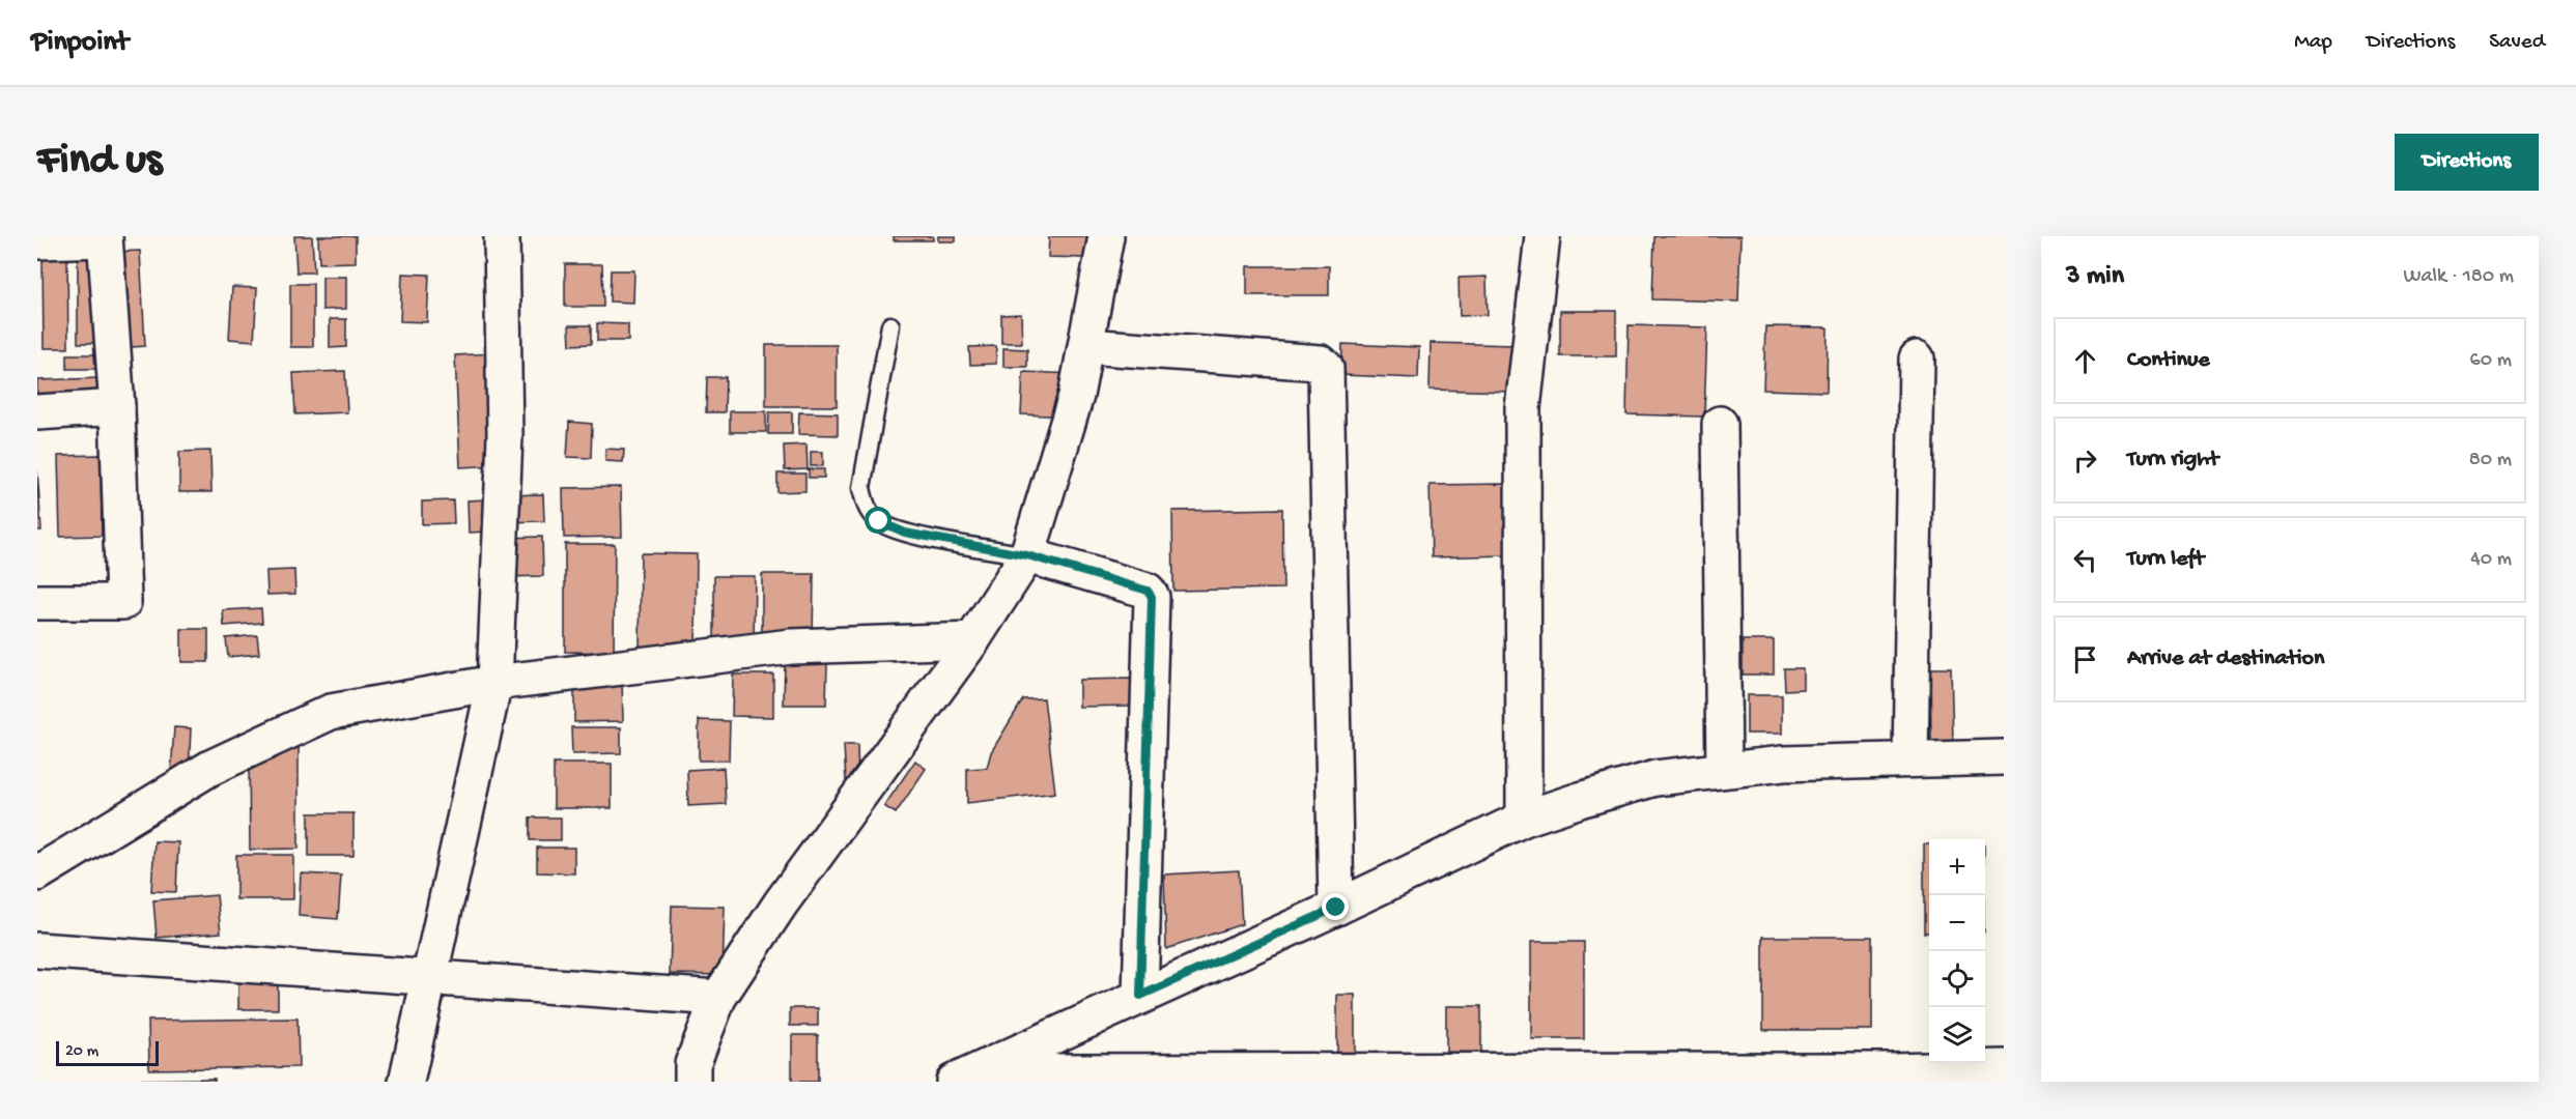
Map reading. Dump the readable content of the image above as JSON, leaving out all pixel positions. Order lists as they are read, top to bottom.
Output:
{
  "scale_bar": "20 m",
  "page": {
    "header": "Pinpoint",
    "nav": ["Map", "Directions", "Saved"],
    "buttons": "Directions",
    "title": "Find us",
    "heading": ["3 min", "Walk · 180 m"],
    "list": [
      ["Continue", "60 m"],
      ["Turn right", "80 m"],
      ["Turn left", "40 m"],
      "Arrive at destination"
    ],
    "map_buttons": ["+", "−"],
    "scale": "20 m"
  }
}
